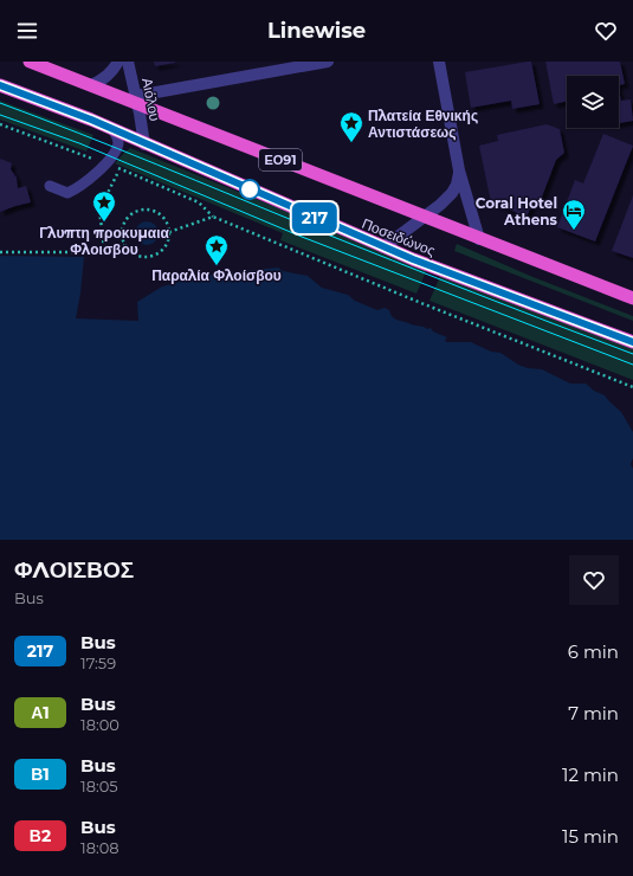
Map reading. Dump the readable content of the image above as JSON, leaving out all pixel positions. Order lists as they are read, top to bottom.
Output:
{
  "streets": {
    "highway": ["ΕΟ91", "Ποσειδώνος"],
    "street": ["Αιόλου"]
  },
  "crossings": [
    ["Αιόλου", "Ποσειδώνος"]
  ],
  "places": {
    "place": ["Πλατεία Εθνικής Αντιστάσεως", "Γλυπτη προκυμαια Φλοισβου", "Παραλία Φλοίσβου"],
    "hotel": ["Coral Hotel Athens"]
  },
  "lines": ["bus line 217"],
  "page": {
    "header": "Linewise",
    "on_map": "217",
    "heading": ["ΦΛΟΙΣΒΟΣ", "Bus"],
    "list": [
      {
        "mark": "217",
        "name": "Bus",
        "note": "17:59",
        "value": "6 min"
      },
      {
        "mark": "Α1",
        "name": "Bus",
        "note": "18:00",
        "value": "7 min"
      },
      {
        "mark": "Β1",
        "name": "Bus",
        "note": "18:05",
        "value": "12 min"
      },
      {
        "mark": "Β2",
        "name": "Bus",
        "note": "18:08",
        "value": "15 min"
      }
    ]
  }
}
